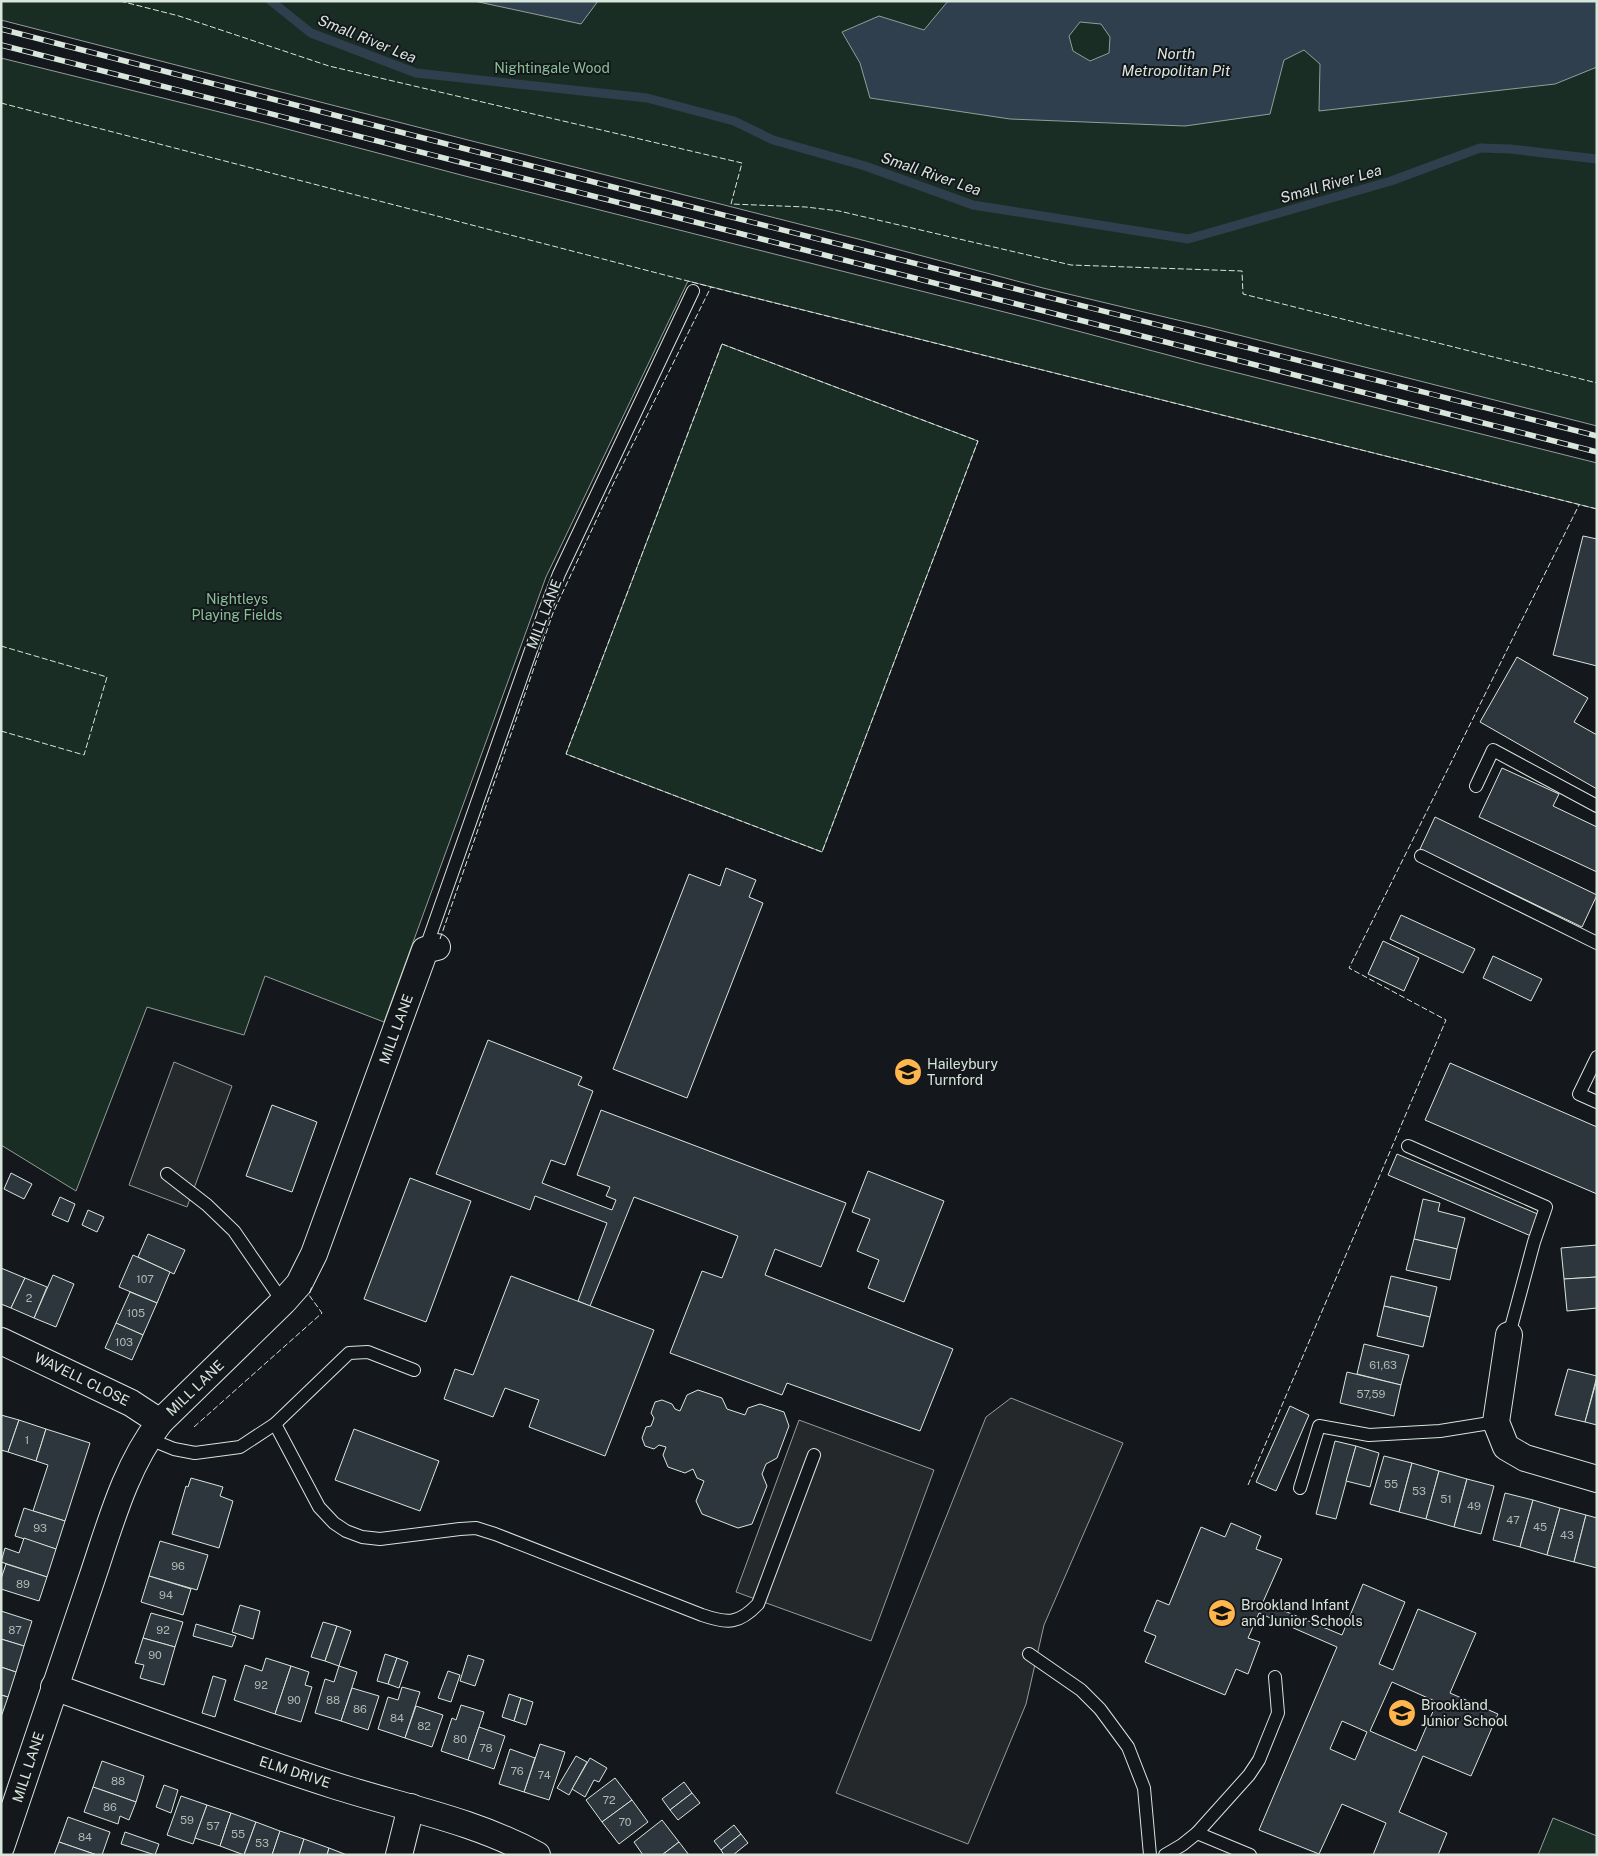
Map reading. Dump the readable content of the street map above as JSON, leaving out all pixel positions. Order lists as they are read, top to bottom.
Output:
{
  "streets": {
    "street": ["MILL LANE", "WAVELL CLOSE", "ELM DRIVE"]
  },
  "crossings": [
    ["MILL LANE", "WAVELL CLOSE"],
    ["MILL LANE", "ELM DRIVE"]
  ],
  "water": ["Small River Lea", "North Metropolitan Pit"],
  "parks": ["Nightingale Wood", "Nightleys Playing Fields"],
  "places": {
    "school or university": ["Haileybury Turnford", "Brookland Infant and Junior Schools", "Brookland Junior School"]
  },
  "house_numbers": [
    "107",
    "2",
    "105",
    "103",
    "61,63",
    "57,59",
    "1",
    "55",
    "53",
    "51",
    "49",
    "47",
    "45",
    "93",
    "43",
    "96",
    "89",
    "94",
    "87",
    "92",
    "90",
    "92",
    "90",
    "88",
    "86",
    "84",
    "82",
    "80",
    "78",
    "76",
    "74",
    "88",
    "72",
    "86",
    "59",
    "70",
    "57",
    "55",
    "84",
    "53"
  ]
}
